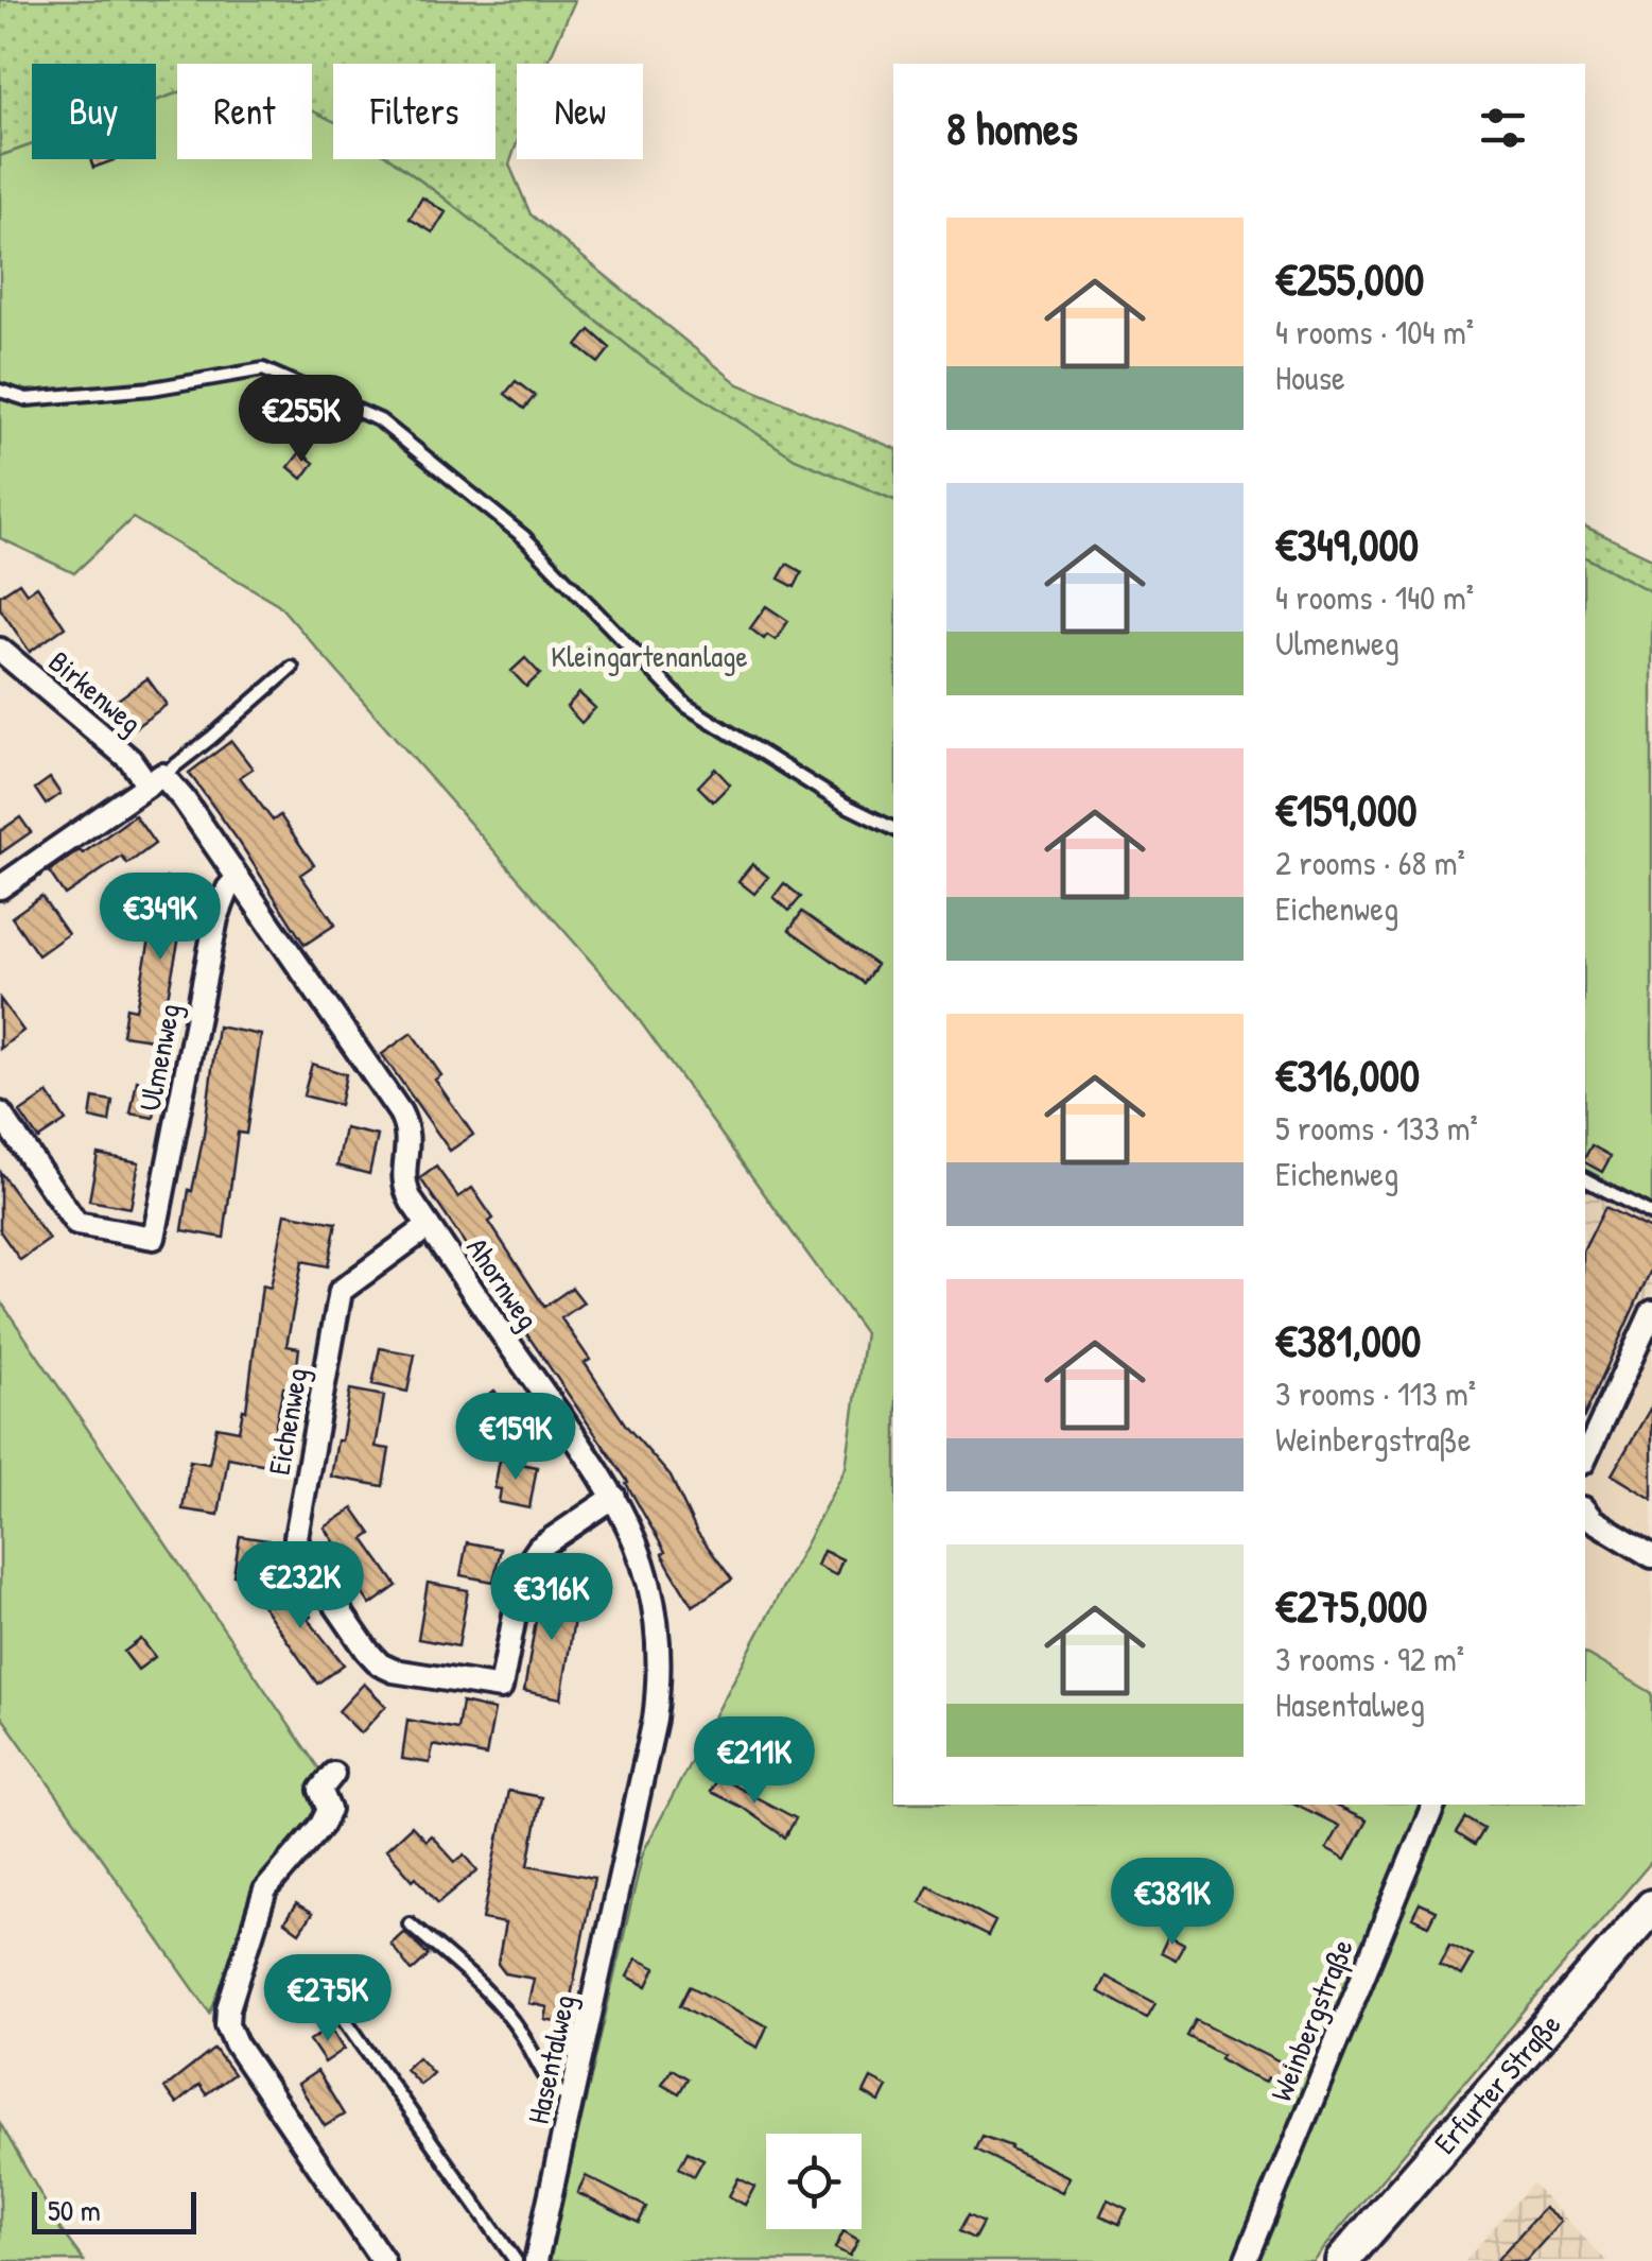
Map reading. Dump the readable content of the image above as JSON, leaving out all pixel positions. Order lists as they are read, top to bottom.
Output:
{
  "streets": {
    "main road": ["Erfurter Straße"],
    "street": [
      "Birkenweg",
      "Ulmenweg",
      "Ahornweg",
      "Eichenweg",
      "Weinbergstraße",
      "Hasentalweg"
    ]
  },
  "crossings": [
    ["Ulmenweg", "Ahornweg"],
    ["Ahornweg", "Eichenweg"],
    ["Ahornweg", "Hasentalweg"]
  ],
  "parks": ["Kleingartenanlage"],
  "scale_bar": "50 m",
  "page": {
    "chip": [
      "Buy",
      "Rent",
      "Filters",
      "New"
    ],
    "heading": "8 homes",
    "list": [
      {
        "name": "€255,000",
        "note": "4 rooms · 104 m² · House"
      },
      {
        "name": "€349,000",
        "note": "4 rooms · 140 m² · Ulmenweg"
      },
      {
        "name": "€159,000",
        "note": "2 rooms · 68 m² · Eichenweg"
      },
      {
        "name": "€316,000",
        "note": "5 rooms · 133 m² · Eichenweg"
      },
      {
        "name": "€381,000",
        "note": "3 rooms · 113 m² · Weinbergstraße"
      },
      {
        "name": "€275,000",
        "note": "3 rooms · 92 m² · Hasentalweg"
      }
    ],
    "price": [
      "€255K",
      "€349K",
      "€159K",
      "€232K",
      "€316K",
      "€211K",
      "€381K",
      "€275K"
    ],
    "scale": "50 m"
  }
}
